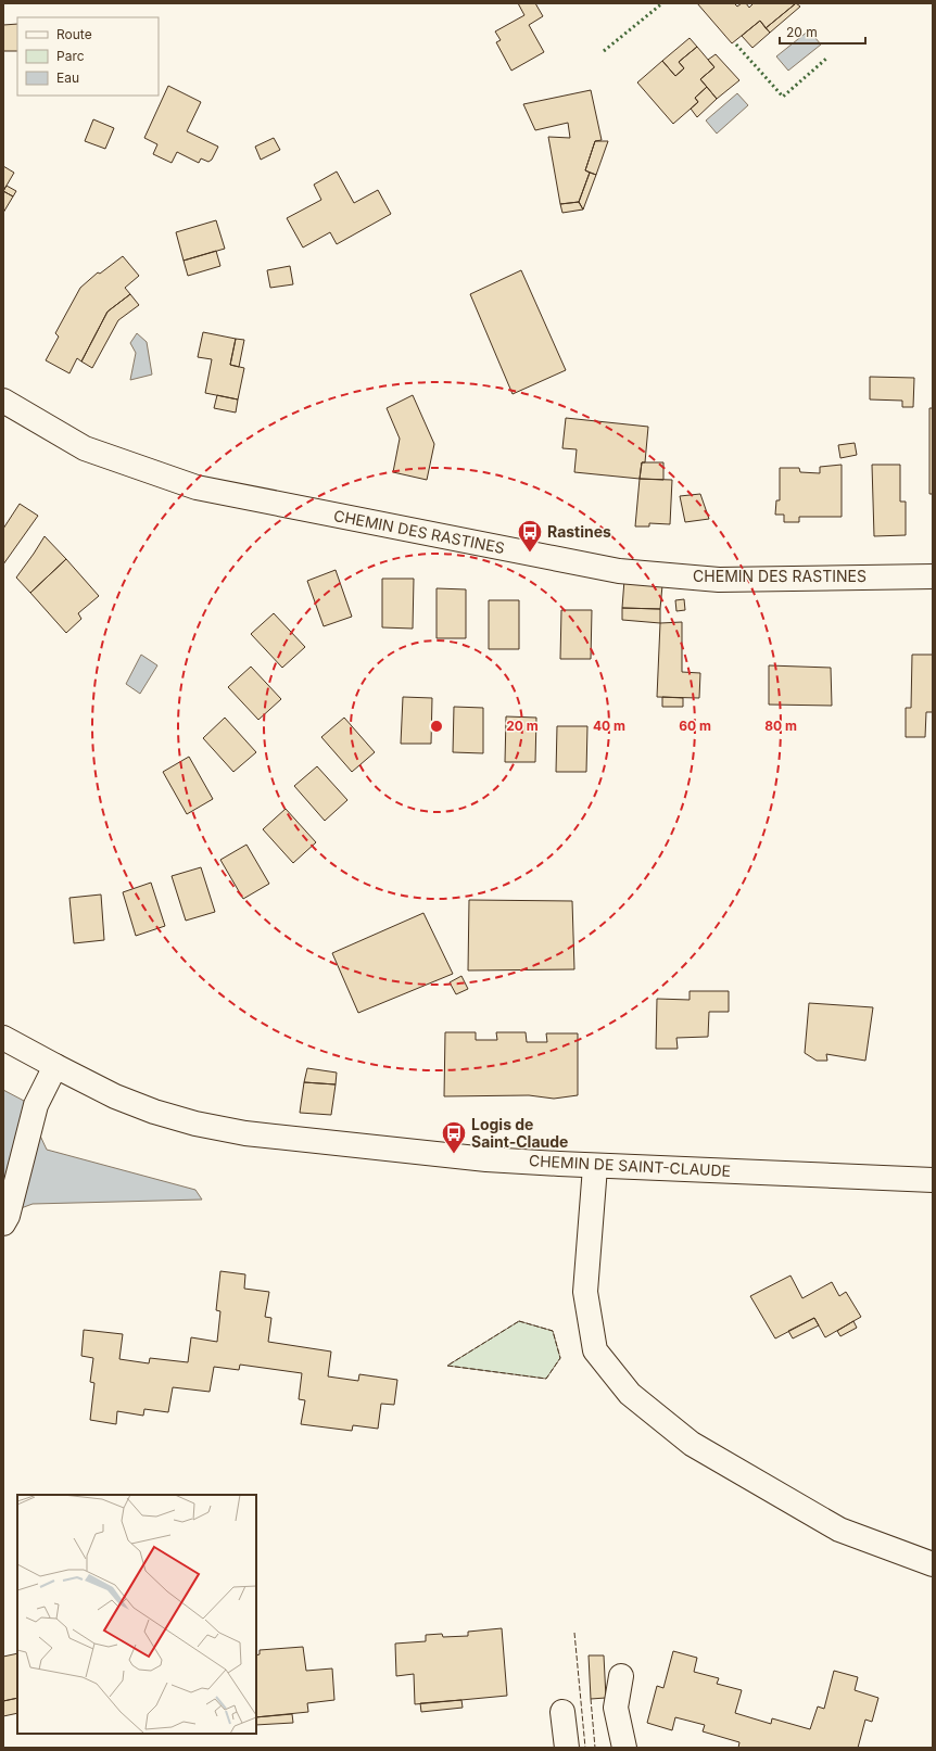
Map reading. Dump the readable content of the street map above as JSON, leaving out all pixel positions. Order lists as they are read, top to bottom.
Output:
{
  "streets": {
    "street": ["CHEMIN DES RASTINES", "CHEMIN DE SAINT-CLAUDE"]
  },
  "places": {
    "bus stop": ["Rastines", "Logis de Saint-Claude"]
  },
  "legend": ["Route", "Parc", "Eau"],
  "scale_bar": "20 m",
  "rings": [
    "20 m",
    "40 m",
    "60 m",
    "80 m"
  ]
}
